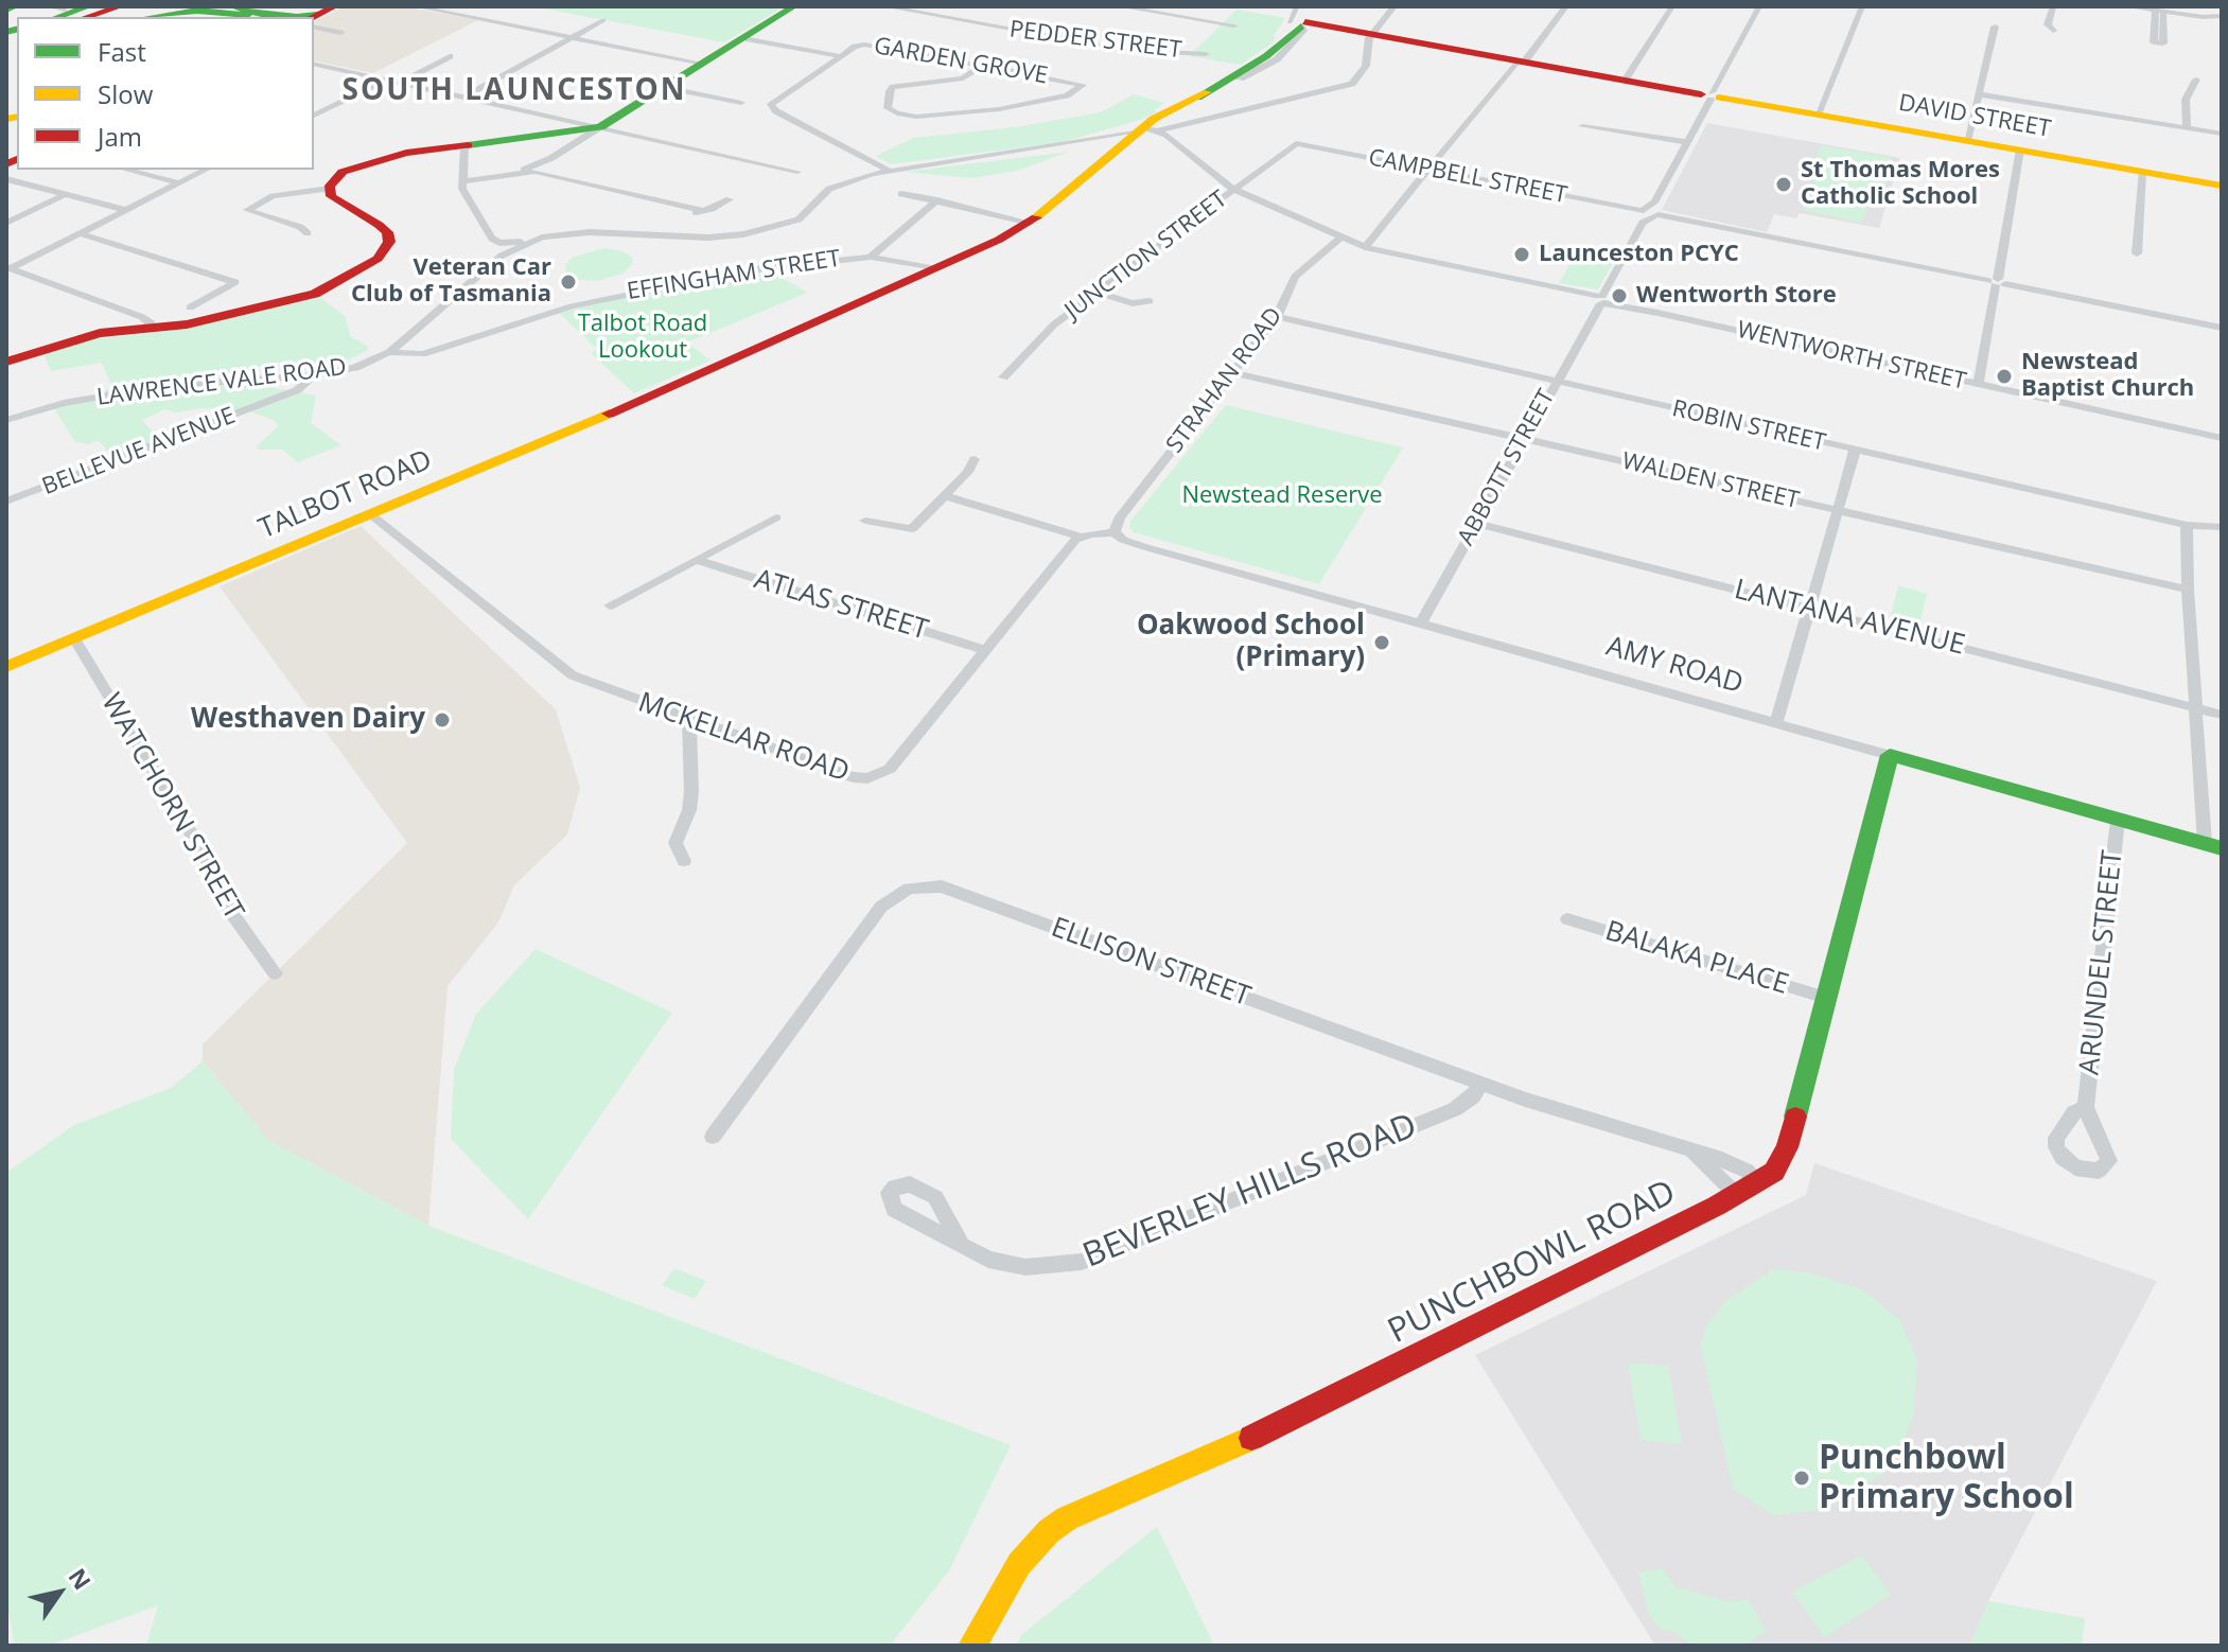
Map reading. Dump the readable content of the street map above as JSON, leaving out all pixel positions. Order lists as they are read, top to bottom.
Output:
{
  "streets": {
    "main road": [
      "DAVID STREET",
      "TALBOT ROAD",
      "AMY ROAD",
      "PUNCHBOWL ROAD"
    ],
    "street": [
      "PEDDER STREET",
      "GARDEN GROVE",
      "CAMPBELL STREET",
      "JUNCTION STREET",
      "EFFINGHAM STREET",
      "WENTWORTH STREET",
      "STRAHAN ROAD",
      "LAWRENCE VALE ROAD",
      "ROBIN STREET",
      "BELLEVUE AVENUE",
      "ABBOTT STREET",
      "WALDEN STREET",
      "ATLAS STREET",
      "LANTANA AVENUE",
      "MCKELLAR ROAD",
      "WATCHORN STREET",
      "BALAKA PLACE",
      "ELLISON STREET",
      "ARUNDEL STREET",
      "BEVERLEY HILLS ROAD"
    ]
  },
  "crossings": [
    ["DAVID STREET", "LAWRENCE VALE ROAD"],
    ["DAVID STREET", "ABBOTT STREET"],
    ["CAMPBELL STREET", "JUNCTION STREET"],
    ["CAMPBELL STREET", "ABBOTT STREET"],
    ["JUNCTION STREET", "WENTWORTH STREET"],
    ["EFFINGHAM STREET", "LAWRENCE VALE ROAD"],
    ["EFFINGHAM STREET", "TALBOT ROAD"],
    ["WENTWORTH STREET", "STRAHAN ROAD"],
    ["WENTWORTH STREET", "LAWRENCE VALE ROAD"],
    ["WENTWORTH STREET", "ABBOTT STREET"],
    ["WENTWORTH STREET", "TALBOT ROAD"],
    ["STRAHAN ROAD", "ROBIN STREET"],
    ["STRAHAN ROAD", "WALDEN STREET"],
    ["STRAHAN ROAD", "AMY ROAD"],
    ["LAWRENCE VALE ROAD", "BELLEVUE AVENUE"],
    ["LAWRENCE VALE ROAD", "TALBOT ROAD"],
    ["ROBIN STREET", "ABBOTT STREET"],
    ["ABBOTT STREET", "WALDEN STREET"],
    ["ABBOTT STREET", "LANTANA AVENUE"],
    ["ABBOTT STREET", "AMY ROAD"],
    ["TALBOT ROAD", "MCKELLAR ROAD"],
    ["TALBOT ROAD", "WATCHORN STREET"],
    ["ATLAS STREET", "MCKELLAR ROAD"],
    ["AMY ROAD", "ARUNDEL STREET"],
    ["AMY ROAD", "PUNCHBOWL ROAD"],
    ["BALAKA PLACE", "PUNCHBOWL ROAD"],
    ["ELLISON STREET", "BEVERLEY HILLS ROAD"],
    ["ELLISON STREET", "PUNCHBOWL ROAD"]
  ],
  "districts": ["SOUTH LAUNCESTON"],
  "parks": ["Talbot Road Lookout", "Newstead Reserve"],
  "places": [
    "St Thomas Mores Catholic School",
    "Launceston PCYC",
    "Veteran Car Club of Tasmania",
    "Wentworth Store",
    "Newstead Baptist Church",
    "Oakwood School (Primary)",
    "Westhaven Dairy",
    "Punchbowl Primary School"
  ],
  "legend": ["Fast", "Slow", "Jam"],
  "north": "top right"
}
